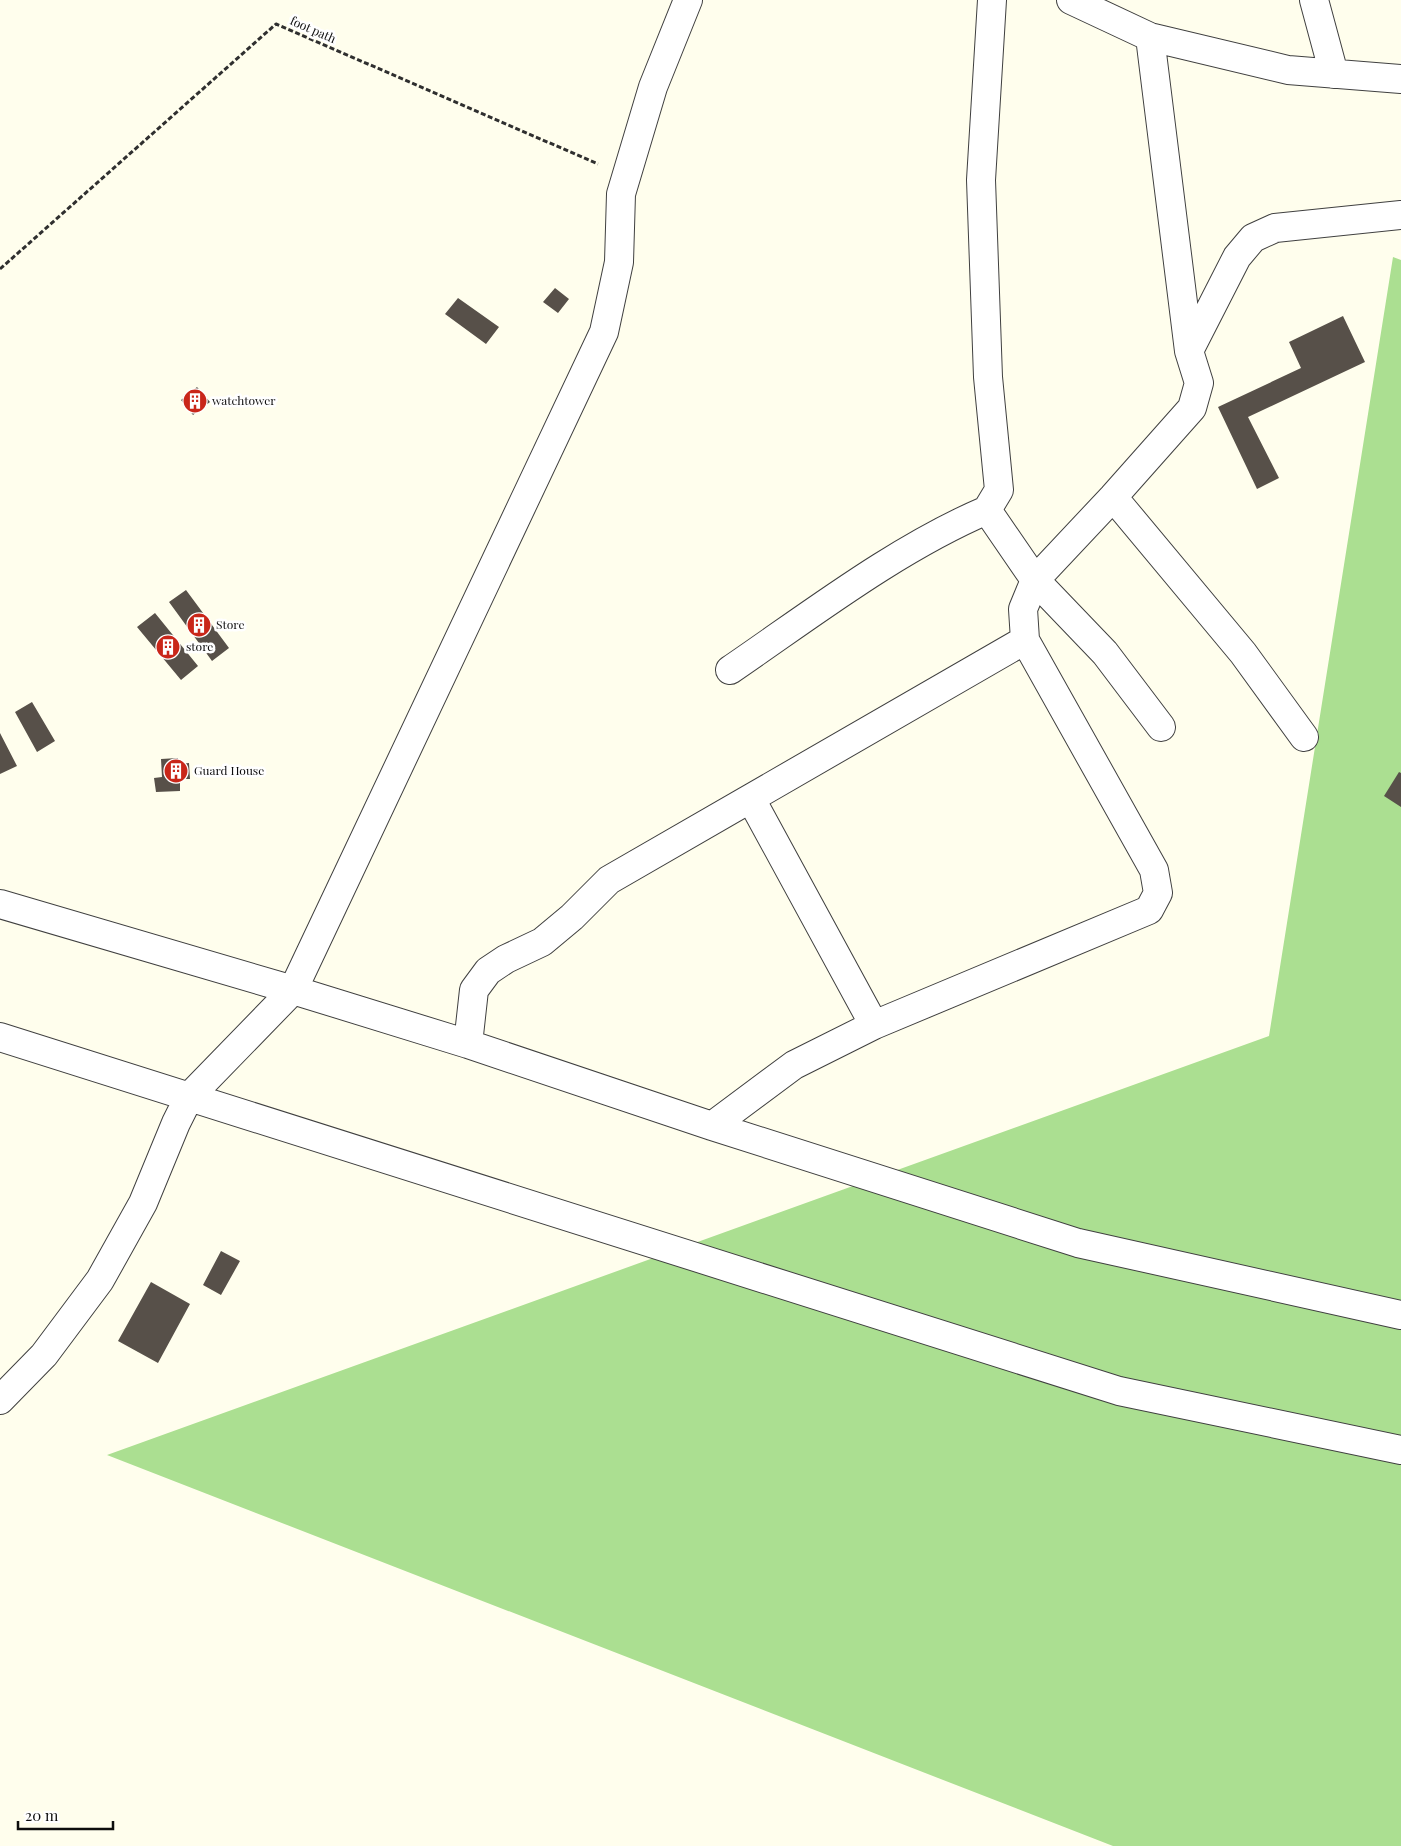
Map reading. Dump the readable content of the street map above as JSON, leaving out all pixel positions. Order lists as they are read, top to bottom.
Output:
{
  "streets": {
    "path": ["foot path"]
  },
  "places": {
    "building": [
      "watchtower",
      "Store",
      "store",
      "Guard House"
    ]
  },
  "scale_bar": "20 m"
}
